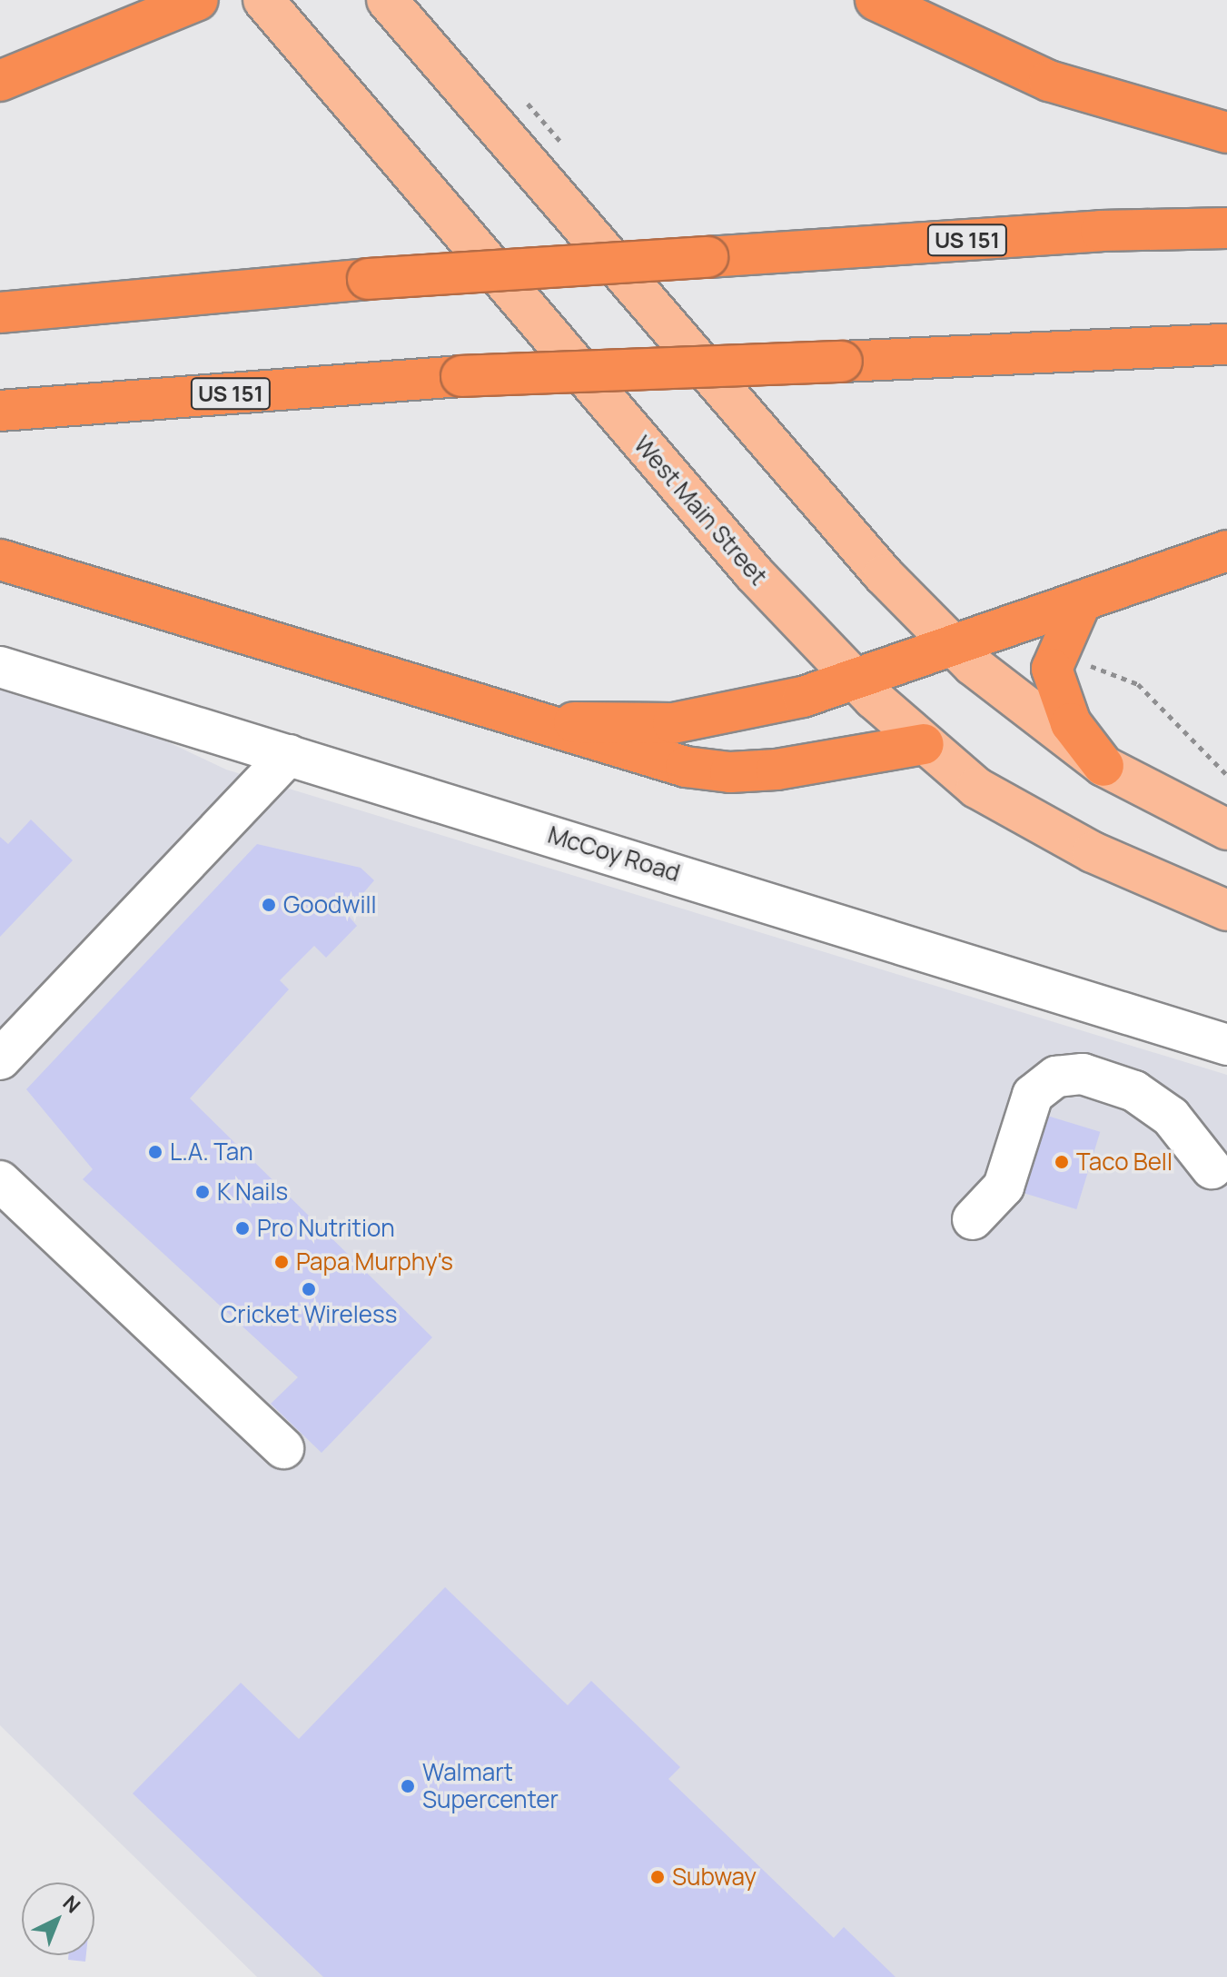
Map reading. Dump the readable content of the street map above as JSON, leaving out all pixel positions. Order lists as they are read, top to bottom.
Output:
{
  "streets": {
    "highway": ["US 151"],
    "main road": ["West Main Street"],
    "street": ["McCoy Road"]
  },
  "places": [
    "Goodwill",
    "L.A. Tan",
    "Taco Bell",
    "K Nails",
    "Pro Nutrition",
    "Papa Murphy's",
    "Cricket Wireless",
    "Walmart Supercenter",
    "Subway"
  ],
  "north": "top right"
}
